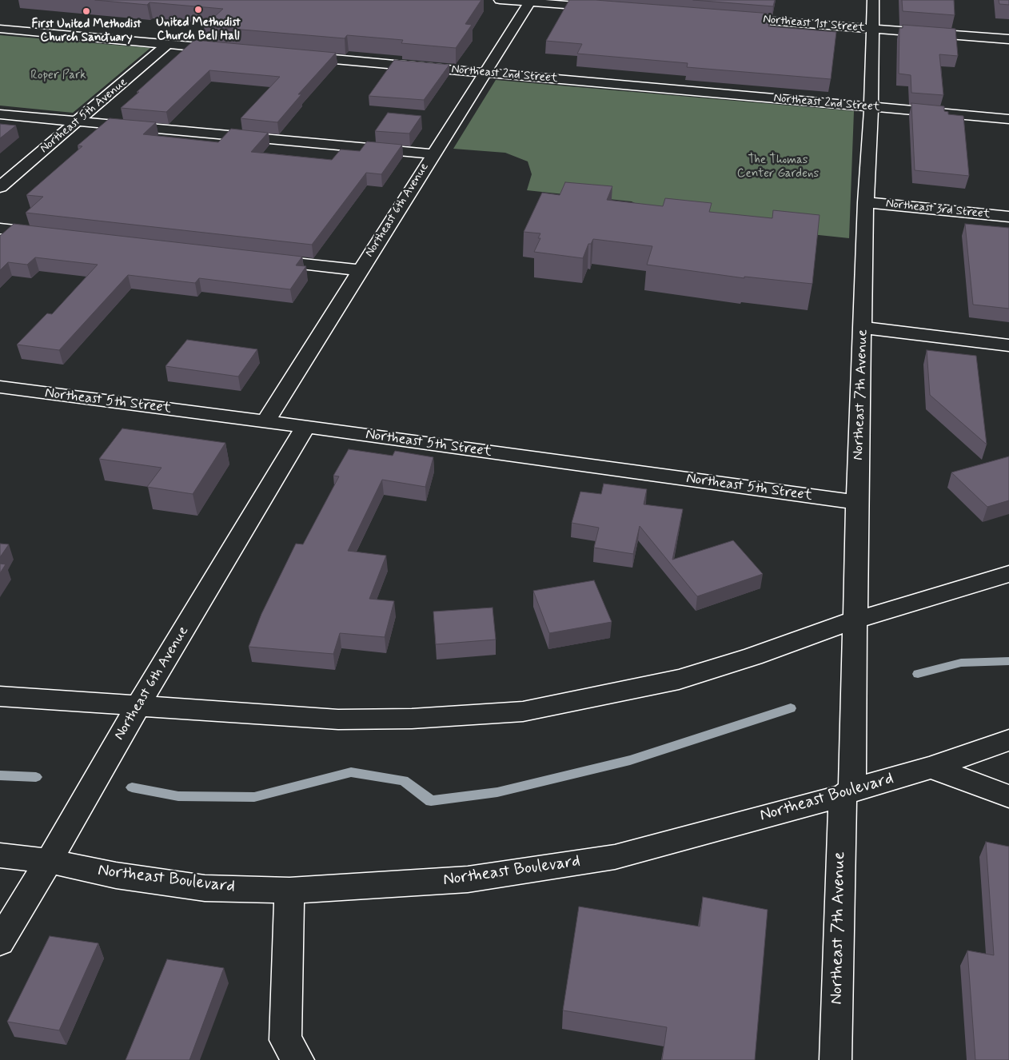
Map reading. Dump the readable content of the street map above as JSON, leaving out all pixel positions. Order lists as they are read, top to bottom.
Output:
{
  "streets": {
    "street": [
      "Northeast 1st Street",
      "Northeast 2nd Street",
      "Northeast 5th Avenue",
      "Northeast 3rd Street",
      "Northeast 6th Avenue",
      "Northeast 7th Avenue",
      "Northeast 5th Street",
      "Northeast Boulevard"
    ]
  },
  "crossings": [
    ["Northeast 1st Street", "Northeast 7th Avenue"],
    ["Northeast 2nd Street", "Northeast 6th Avenue"],
    ["Northeast 2nd Street", "Northeast 7th Avenue"],
    ["Northeast 3rd Street", "Northeast 7th Avenue"],
    ["Northeast 6th Avenue", "Northeast 5th Street"],
    ["Northeast 6th Avenue", "Northeast Boulevard"],
    ["Northeast 7th Avenue", "Northeast 5th Street"],
    ["Northeast 7th Avenue", "Northeast Boulevard"]
  ],
  "parks": ["Roper Park", "The Thomas Center Gardens"],
  "places": ["United Methodist Church Bell Hall", "First United Methodist Church Sanctuary"]
}
